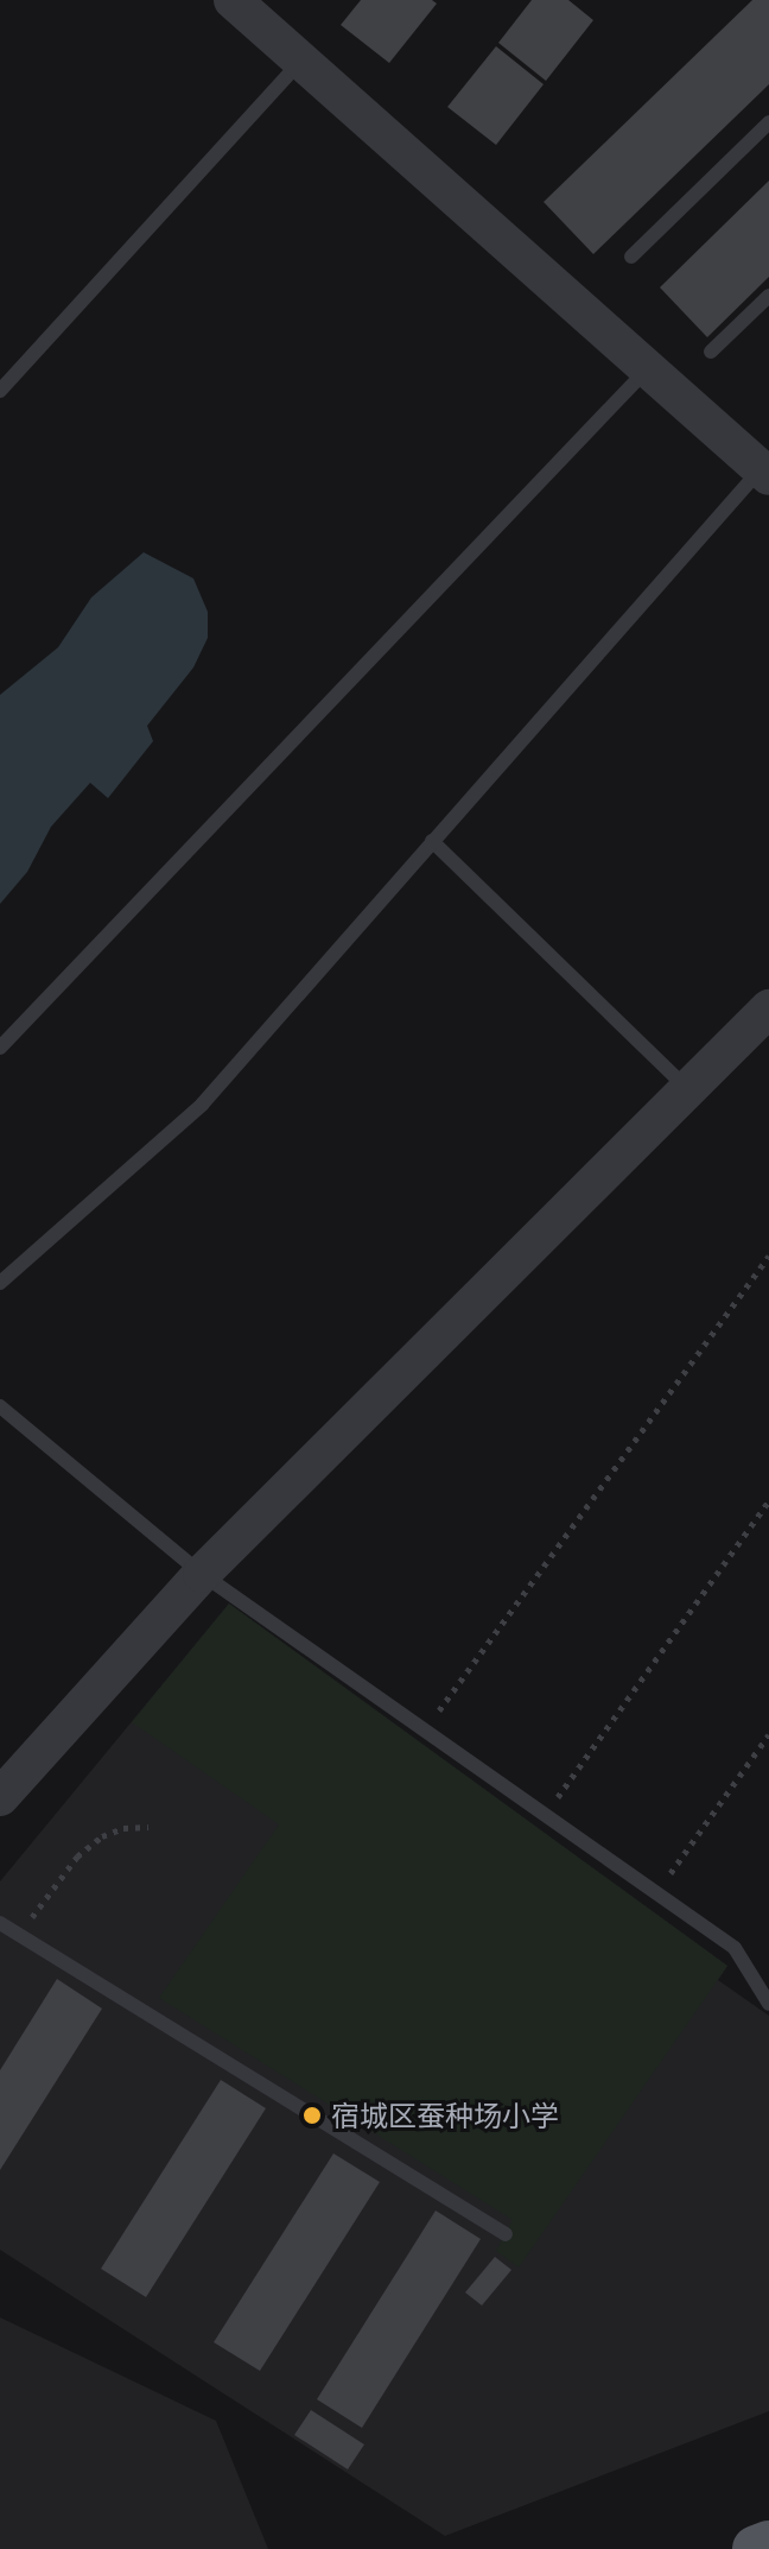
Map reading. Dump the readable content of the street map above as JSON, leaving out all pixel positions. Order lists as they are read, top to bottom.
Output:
{
  "places": ["宿城区蚕种场小学"]
}
